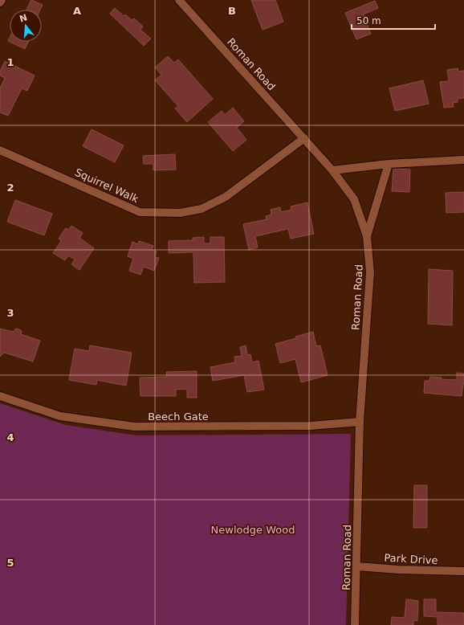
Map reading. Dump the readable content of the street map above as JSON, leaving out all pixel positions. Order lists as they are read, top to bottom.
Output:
{
  "streets": {
    "street": [
      "Roman Road",
      "Squirrel Walk",
      "Beech Gate",
      "Park Drive"
    ]
  },
  "crossings": [
    ["Roman Road", "Squirrel Walk"],
    ["Roman Road", "Beech Gate"],
    ["Roman Road", "Park Drive"]
  ],
  "parks": ["Newlodge Wood"],
  "scale_bar": "50 m",
  "north": "top",
  "grid": {
    "columns": ["A", "B"],
    "rows": [
      "1",
      "2",
      "3",
      "4",
      "5"
    ]
  }
}
